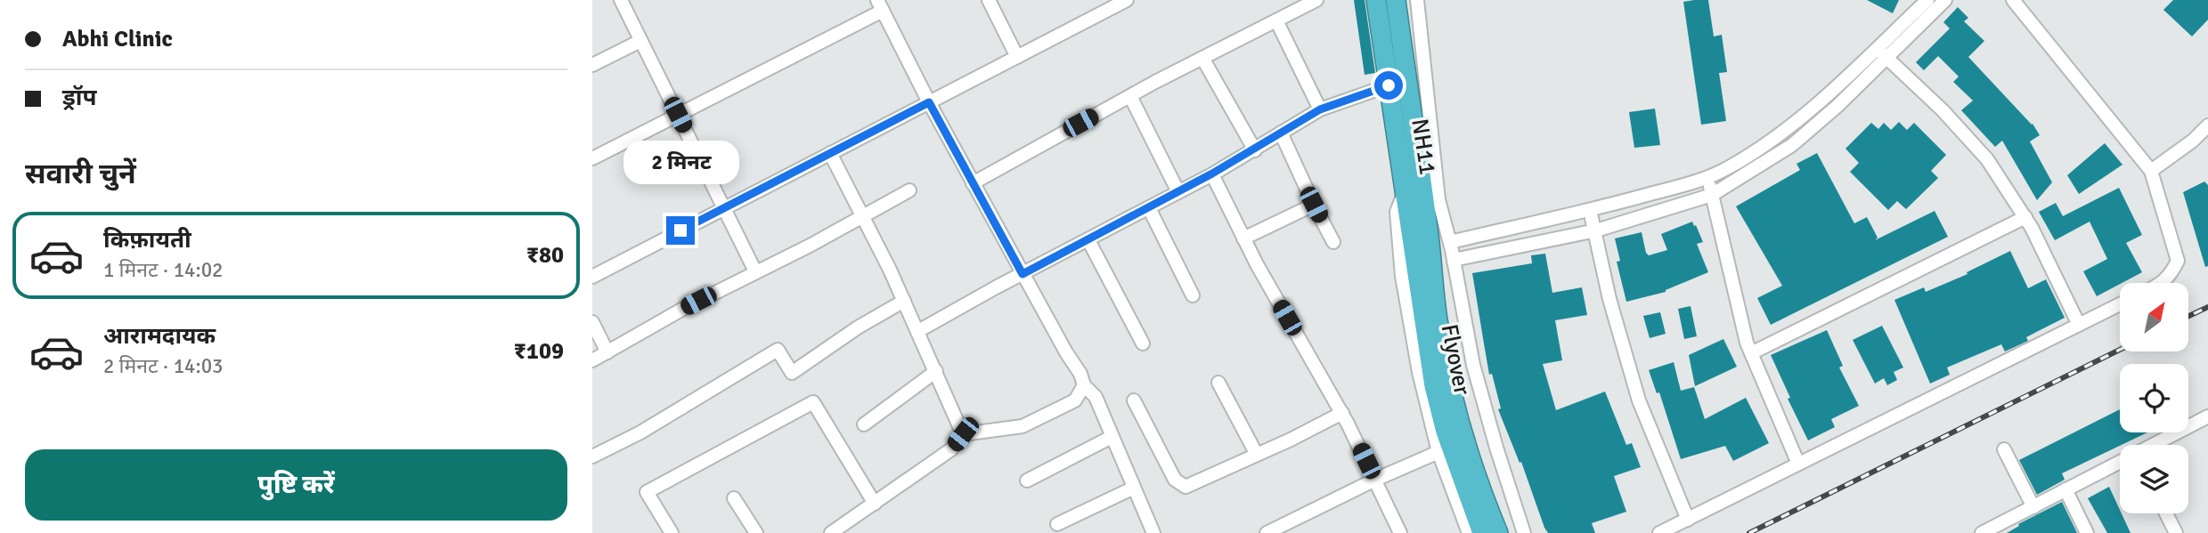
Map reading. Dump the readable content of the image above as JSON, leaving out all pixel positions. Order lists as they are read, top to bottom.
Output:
{
  "streets": {
    "highway": ["NH11", "Flyover"]
  },
  "crossings": [
    ["NH11", "Flyover"]
  ],
  "north": "top right",
  "page": {
    "banner": ["Abhi Clinic", "ड्रॉप"],
    "heading": "सवारी चुनें",
    "bubble": "2 मिनट",
    "list": [
      {
        "name": "किफ़ायती",
        "note": "1 मिनट · 14:02",
        "value": "₹80"
      },
      {
        "name": "आरामदायक",
        "note": "2 मिनट · 14:03",
        "value": "₹109"
      }
    ],
    "buttons": "पुष्टि करें"
  }
}
